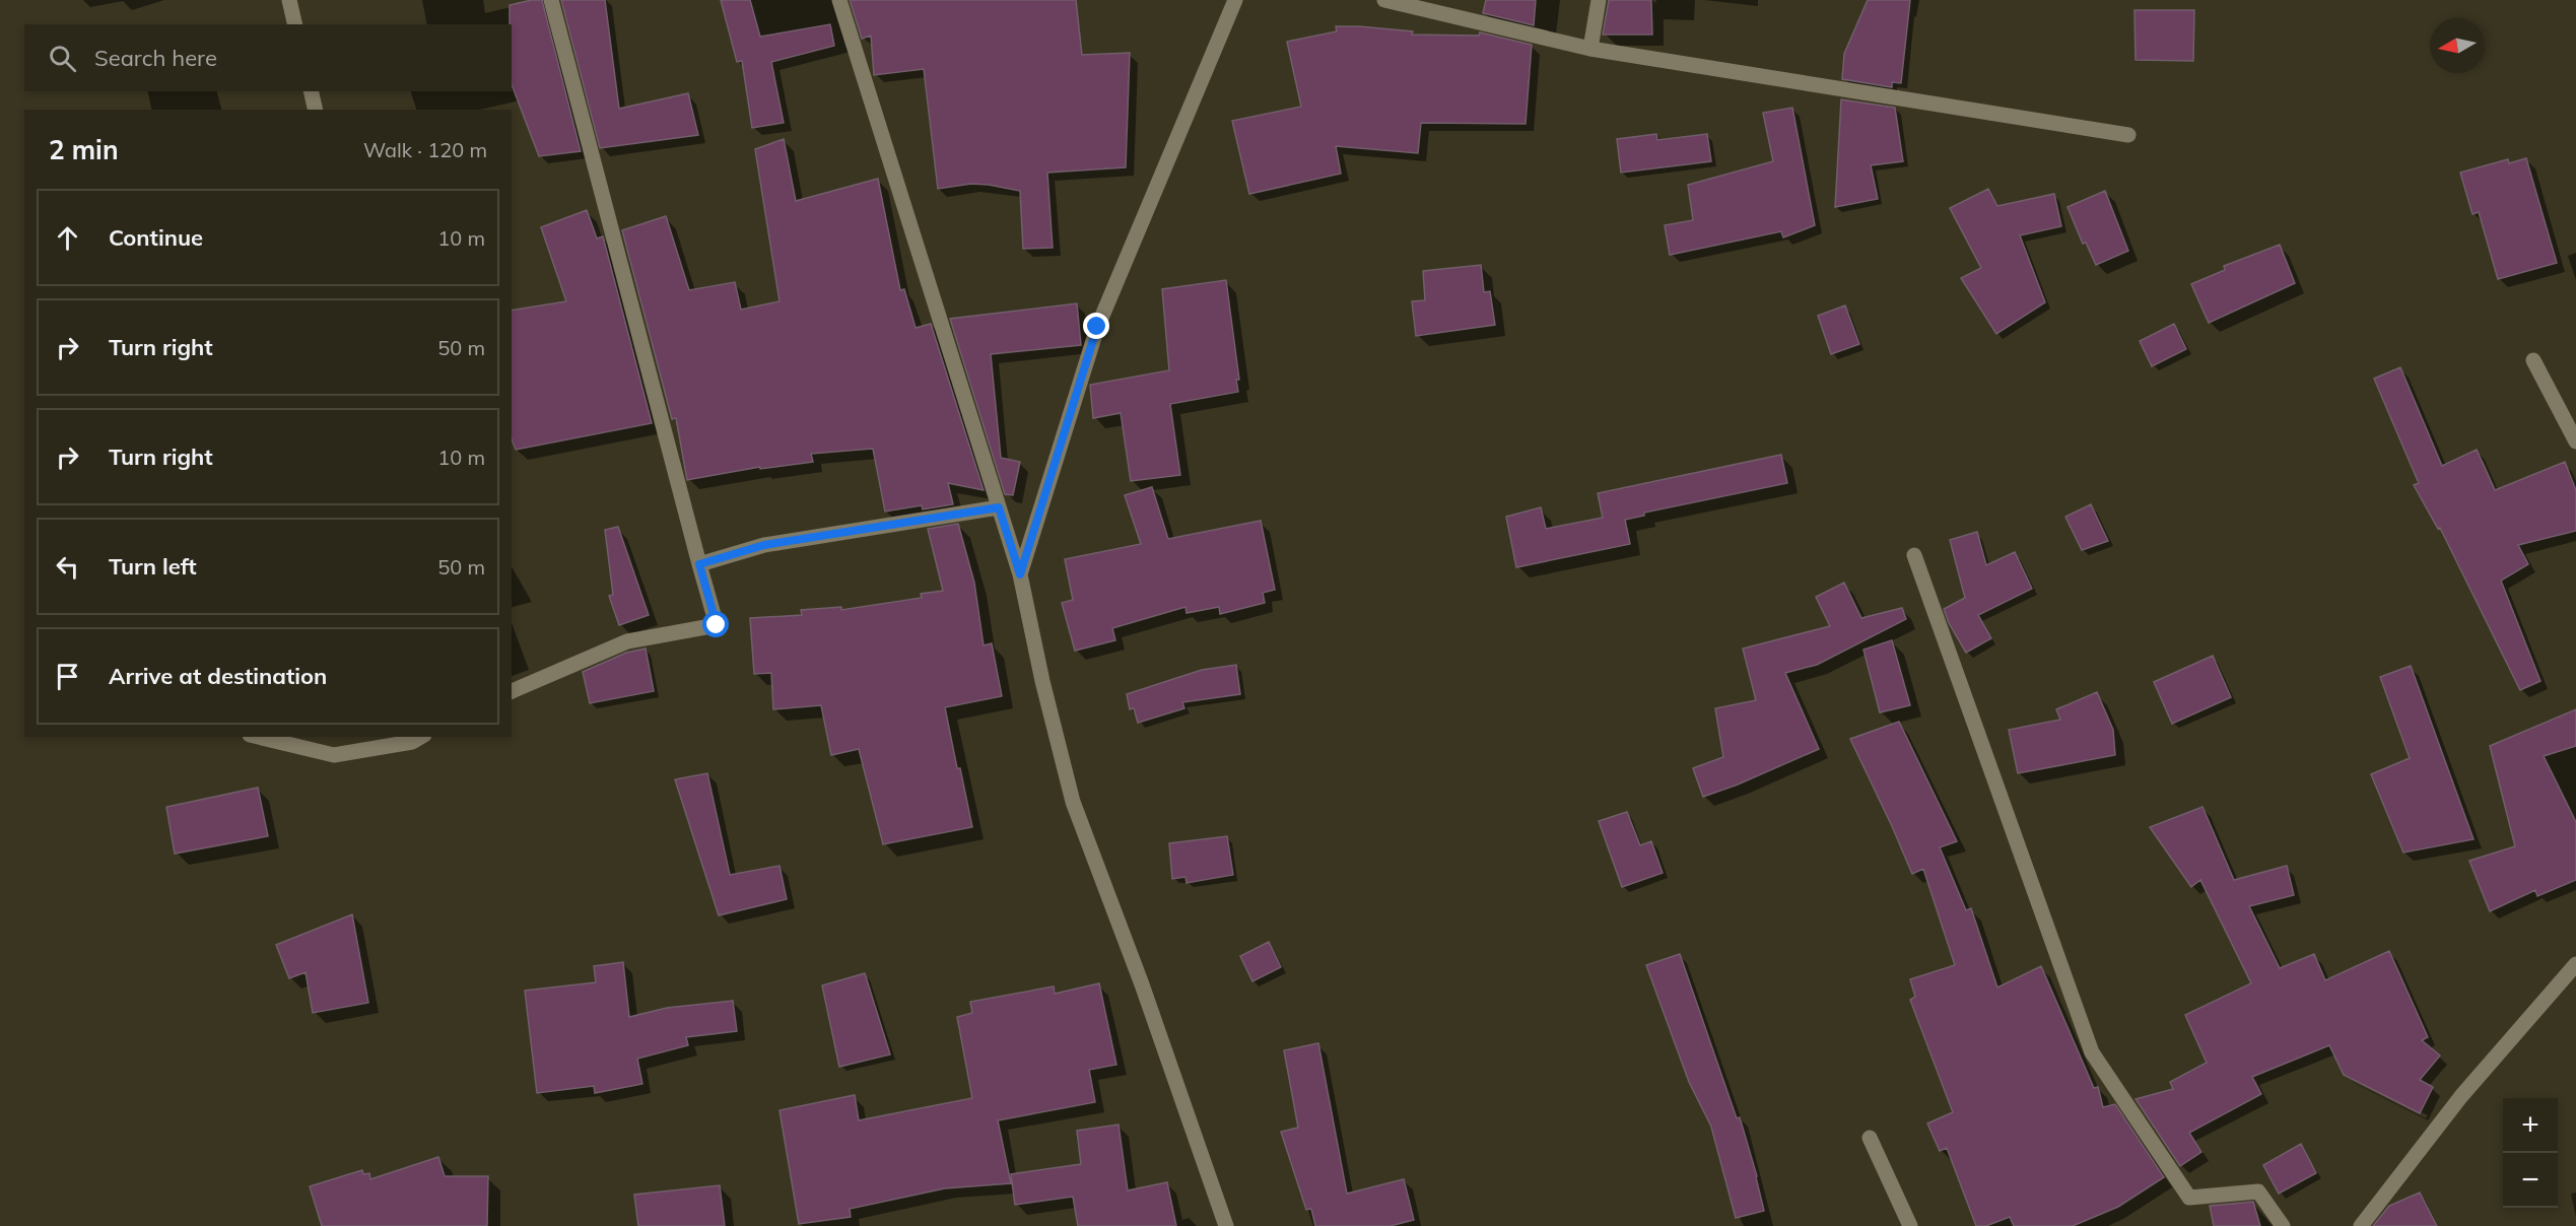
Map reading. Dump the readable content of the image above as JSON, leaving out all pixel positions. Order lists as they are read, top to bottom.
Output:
{
  "north": "left",
  "page": {
    "search": "Search here",
    "heading": ["2 min", "Walk · 120 m"],
    "list": [
      ["Continue", "10 m"],
      ["Turn right", "50 m"],
      ["Turn right", "10 m"],
      ["Turn left", "50 m"],
      "Arrive at destination"
    ],
    "map_buttons": ["+", "−"]
  }
}
